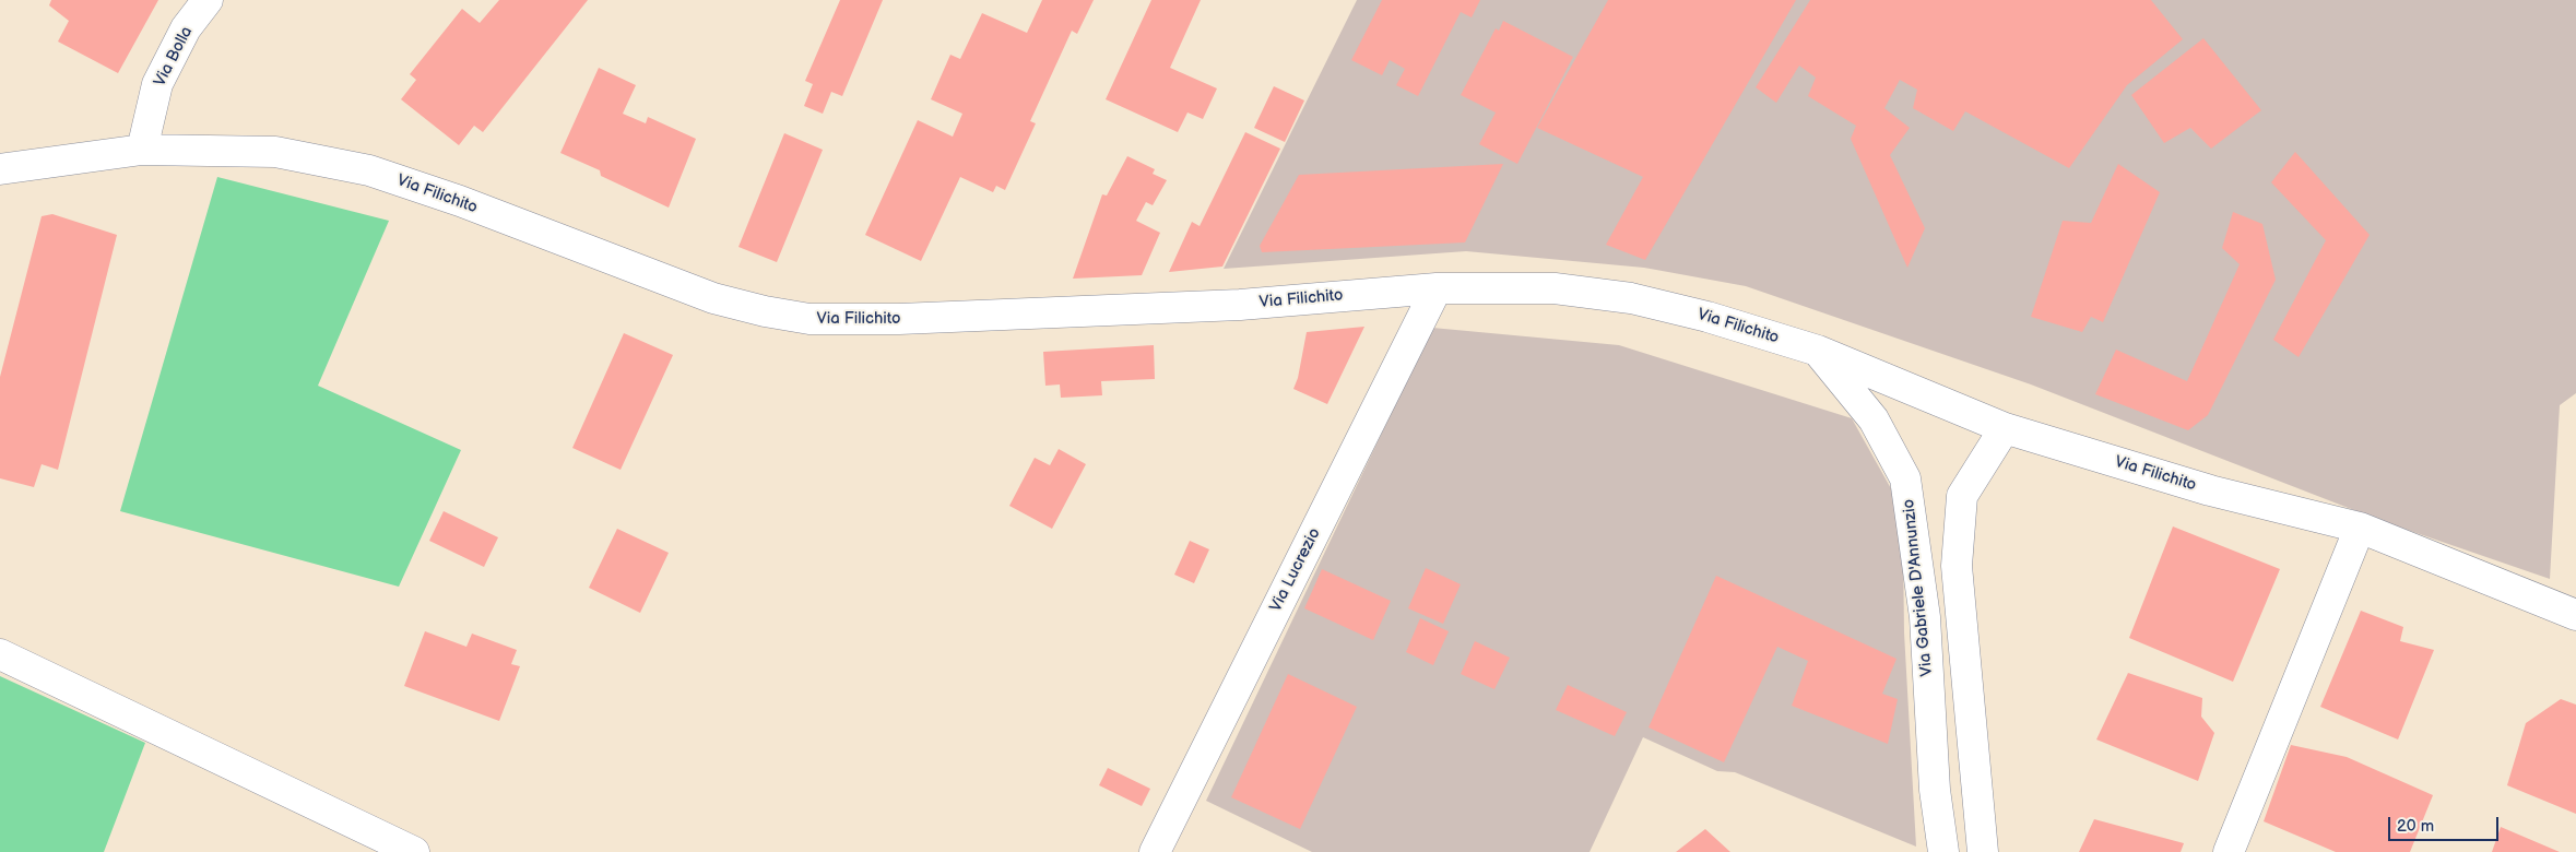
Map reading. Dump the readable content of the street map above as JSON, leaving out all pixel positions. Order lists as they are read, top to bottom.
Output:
{
  "streets": {
    "street": [
      "Via Bolla",
      "Via Filichito",
      "Via Lucrezio",
      "Via Gabriele D'Annunzio"
    ]
  },
  "crossings": [
    ["Via Bolla", "Via Filichito"],
    ["Via Filichito", "Via Lucrezio"],
    ["Via Filichito", "Via Gabriele D'Annunzio"]
  ],
  "scale_bar": "20 m"
}
